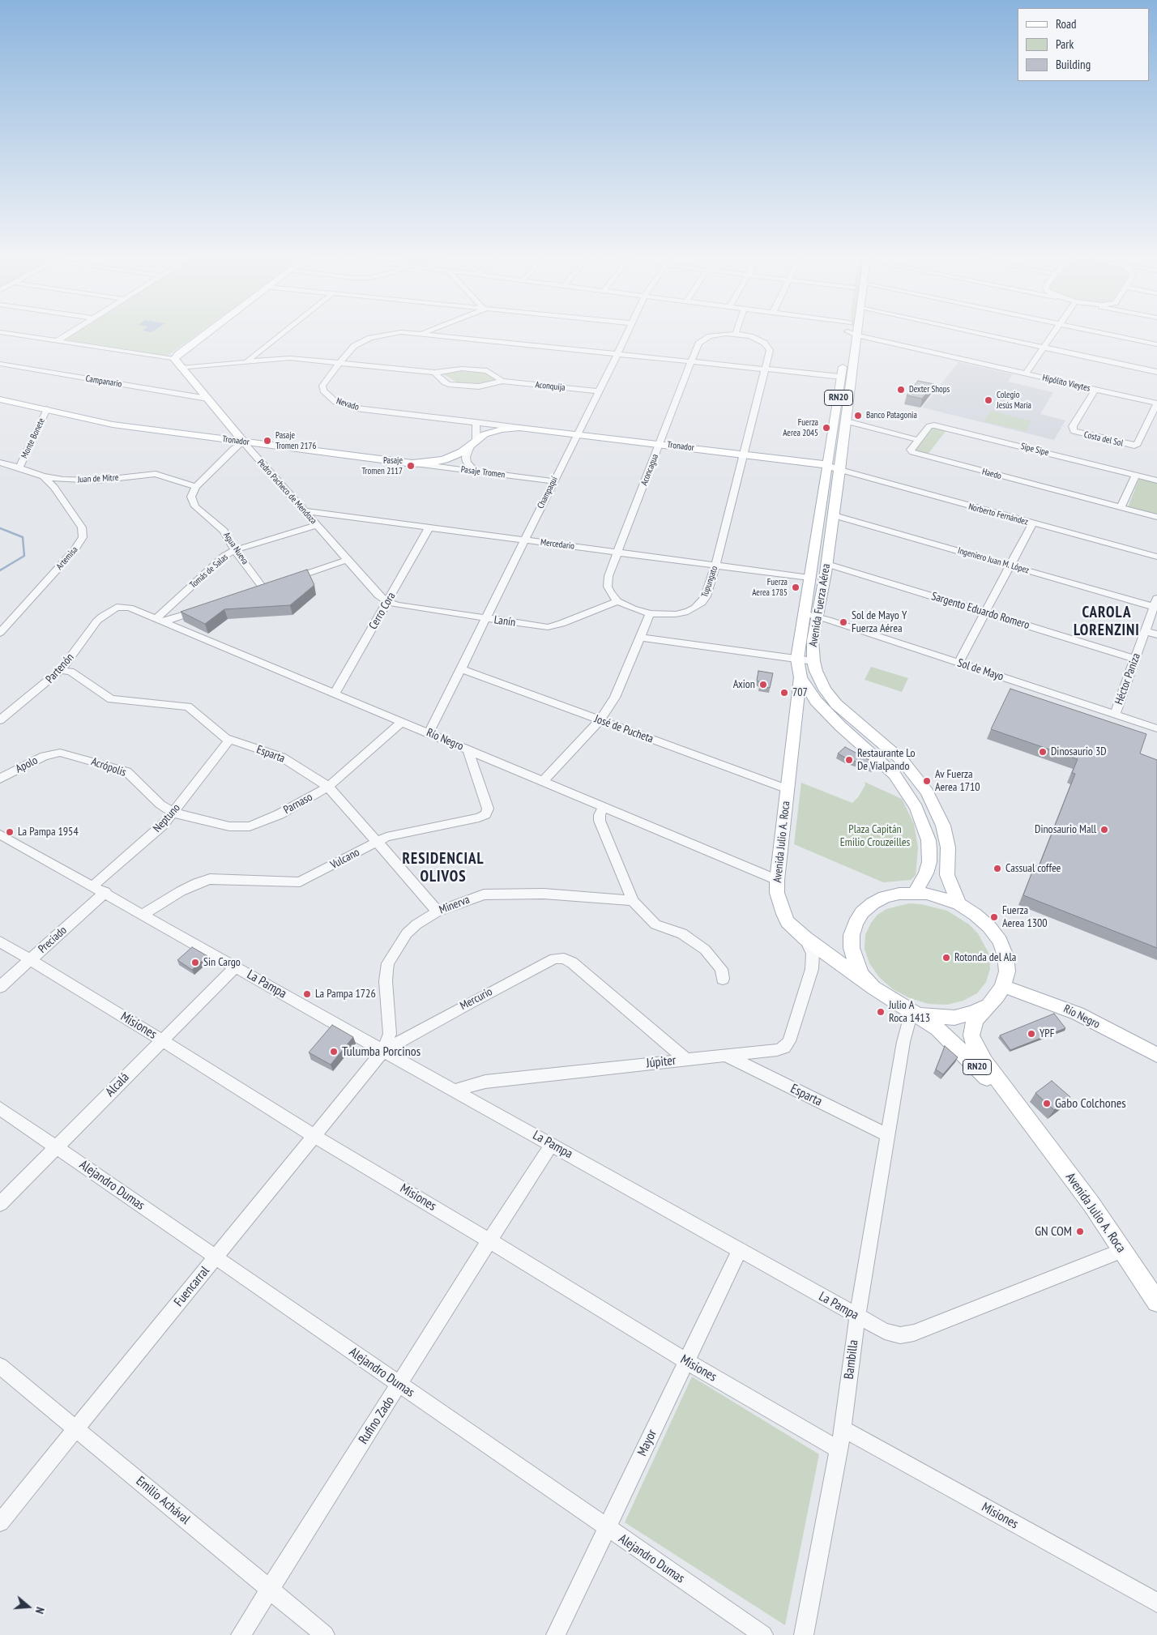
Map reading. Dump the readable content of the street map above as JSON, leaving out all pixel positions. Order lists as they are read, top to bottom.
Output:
{
  "streets": {
    "main road": [
      "RN20",
      "Tronador",
      "Pedro Pacheco de Mendoza",
      "Avenida Fuerza Aérea",
      "Río Negro",
      "Avenida Julio A. Roca"
    ],
    "street": [
      "Campanario",
      "Hipólito Vieytes",
      "Aconquija",
      "Nevado",
      "Monte Bonete",
      "Costa del Sol",
      "Sipe Sipe",
      "Aconcagua",
      "Pasaje Tromen",
      "Haedo",
      "Juan de Mitre",
      "Champaquí",
      "Norberto Fernández",
      "Mercedario",
      "Agua Nueva",
      "Artemisa",
      "Ingeniero Juan M. López",
      "Tomás de Salas",
      "Tupungato",
      "Cerro Cora",
      "Sargento Eduardo Romero",
      "Lanín",
      "Partenón",
      "Sol de Mayo",
      "Héctor Paniza",
      "José de Pucheta",
      "Esparta",
      "Apolo",
      "Acrópolis",
      "Parnaso",
      "Neptuno",
      "Vulcano",
      "Minerva",
      "Preciado",
      "La Pampa",
      "Mercurio",
      "Misiones",
      "Júpiter",
      "Alcalá",
      "Alejandro Dumas",
      "Fuencarral",
      "Bambilla",
      "Rufino Zado",
      "Mayor",
      "Emilio Achával"
    ]
  },
  "crossings": [
    ["Campanario", "Pedro Pacheco de Mendoza"],
    ["Hipólito Vieytes", "Costa del Sol"],
    ["Hipólito Vieytes", "Avenida Fuerza Aérea"],
    ["Aconquija", "Nevado"],
    ["Aconquija", "Pedro Pacheco de Mendoza"],
    ["Aconquija", "Champaquí"],
    ["Nevado", "Tronador"],
    ["Nevado", "Aconcagua"],
    ["Nevado", "Champaquí"],
    ["Nevado", "Tupungato"],
    ["Nevado", "Avenida Fuerza Aérea"],
    ["Monte Bonete", "Tronador"],
    ["Monte Bonete", "Juan de Mitre"],
    ["Tronador", "Aconcagua"],
    ["Tronador", "Pasaje Tromen"],
    ["Tronador", "Pedro Pacheco de Mendoza"],
    ["Tronador", "Champaquí"],
    ["Tronador", "Norberto Fernández"],
    ["Tronador", "Tupungato"],
    ["Tronador", "Avenida Fuerza Aérea"],
    ["Sipe Sipe", "Haedo"],
    ["Aconcagua", "Mercedario"],
    ["Aconcagua", "Tupungato"],
    ["Aconcagua", "Lanín"],
    ["Pasaje Tromen", "Champaquí"],
    ["Juan de Mitre", "Agua Nueva"],
    ["Juan de Mitre", "Artemisa"],
    ["Pedro Pacheco de Mendoza", "Mercedario"],
    ["Pedro Pacheco de Mendoza", "Tomás de Salas"],
    ["Pedro Pacheco de Mendoza", "Cerro Cora"],
    ["Pedro Pacheco de Mendoza", "Lanín"],
    ["Champaquí", "Mercedario"],
    ["Champaquí", "Lanín"],
    ["Champaquí", "José de Pucheta"],
    ["Champaquí", "Río Negro"],
    ["Norberto Fernández", "Avenida Fuerza Aérea"],
    ["Mercedario", "Tupungato"],
    ["Mercedario", "Avenida Fuerza Aérea"],
    ["Mercedario", "Cerro Cora"],
    ["Agua Nueva", "Tomás de Salas"],
    ["Ingeniero Juan M. López", "Avenida Fuerza Aérea"],
    ["Ingeniero Juan M. López", "Héctor Paniza"],
    ["Tomás de Salas", "Río Negro"],
    ["Avenida Fuerza Aérea", "Sargento Eduardo Romero"],
    ["Avenida Fuerza Aérea", "Sol de Mayo"],
    ["Avenida Fuerza Aérea", "Río Negro"],
    ["Avenida Fuerza Aérea", "Avenida Julio A. Roca"],
    ["Avenida Fuerza Aérea", "Bambilla"],
    ["Cerro Cora", "Lanín"],
    ["Cerro Cora", "Río Negro"],
    ["Sargento Eduardo Romero", "Héctor Paniza"],
    ["Partenón", "Río Negro"],
    ["Partenón", "Esparta"],
    ["Sol de Mayo", "Héctor Paniza"],
    ["José de Pucheta", "Avenida Julio A. Roca"],
    ["Río Negro", "Parnaso"],
    ["Río Negro", "Avenida Julio A. Roca"],
    ["Río Negro", "Vulcano"],
    ["Río Negro", "Bambilla"],
    ["Esparta", "Parnaso"],
    ["Esparta", "Neptuno"],
    ["Esparta", "Vulcano"],
    ["Esparta", "Minerva"],
    ["Esparta", "Júpiter"],
    ["Esparta", "Bambilla"],
    ["Apolo", "Acrópolis"],
    ["Acrópolis", "Parnaso"],
    ["Acrópolis", "Neptuno"],
    ["Parnaso", "Neptuno"],
    ["Neptuno", "La Pampa"],
    ["Avenida Julio A. Roca", "La Pampa"],
    ["Avenida Julio A. Roca", "Júpiter"],
    ["Avenida Julio A. Roca", "Bambilla"],
    ["Vulcano", "La Pampa"],
    ["Minerva", "La Pampa"],
    ["Minerva", "Mercurio"],
    ["Minerva", "Fuencarral"],
    ["Preciado", "La Pampa"],
    ["Preciado", "Misiones"],
    ["La Pampa", "Mercurio"],
    ["La Pampa", "Júpiter"],
    ["La Pampa", "Alcalá"],
    ["La Pampa", "Fuencarral"],
    ["La Pampa", "Bambilla"],
    ["La Pampa", "Rufino Zado"],
    ["La Pampa", "Mayor"],
    ["Mercurio", "Júpiter"],
    ["Mercurio", "Fuencarral"],
    ["Misiones", "Alcalá"],
    ["Misiones", "Fuencarral"],
    ["Misiones", "Bambilla"],
    ["Misiones", "Rufino Zado"],
    ["Misiones", "Mayor"],
    ["Alcalá", "Alejandro Dumas"],
    ["Alejandro Dumas", "Fuencarral"],
    ["Alejandro Dumas", "Rufino Zado"],
    ["Alejandro Dumas", "Mayor"],
    ["Fuencarral", "Emilio Achával"],
    ["Rufino Zado", "Emilio Achával"]
  ],
  "districts": ["CAROLA LORENZINI", "RESIDENCIAL OLIVOS"],
  "parks": ["Plaza Capitán Emilio Crouzeilles"],
  "places": [
    "Dexter Shops",
    "Colegio Jesús María",
    "Banco Patagonia",
    "Fuerza Aerea 2045",
    "Pasaje Tromen 2176",
    "Pasaje Tromen 2117",
    "Fuerza Aerea 1785",
    "Sol de Mayo Y Fuerza Aérea",
    "Axion",
    "707",
    "Dinosaurio 3D",
    "Restaurante Lo De Vialpando",
    "Av Fuerza Aerea 1710",
    "Dinosaurio Mall",
    "La Pampa 1954",
    "Cassual coffee",
    "Fuerza Aerea 1300",
    "Rotonda del Ala",
    "Sin Cargo",
    "La Pampa 1726",
    "Julio A Roca 1413",
    "YPF",
    "Tulumba Porcinos",
    "Gabo Colchones",
    "GN COM"
  ],
  "legend": ["Road", "Park", "Building"],
  "north": "right"
}
